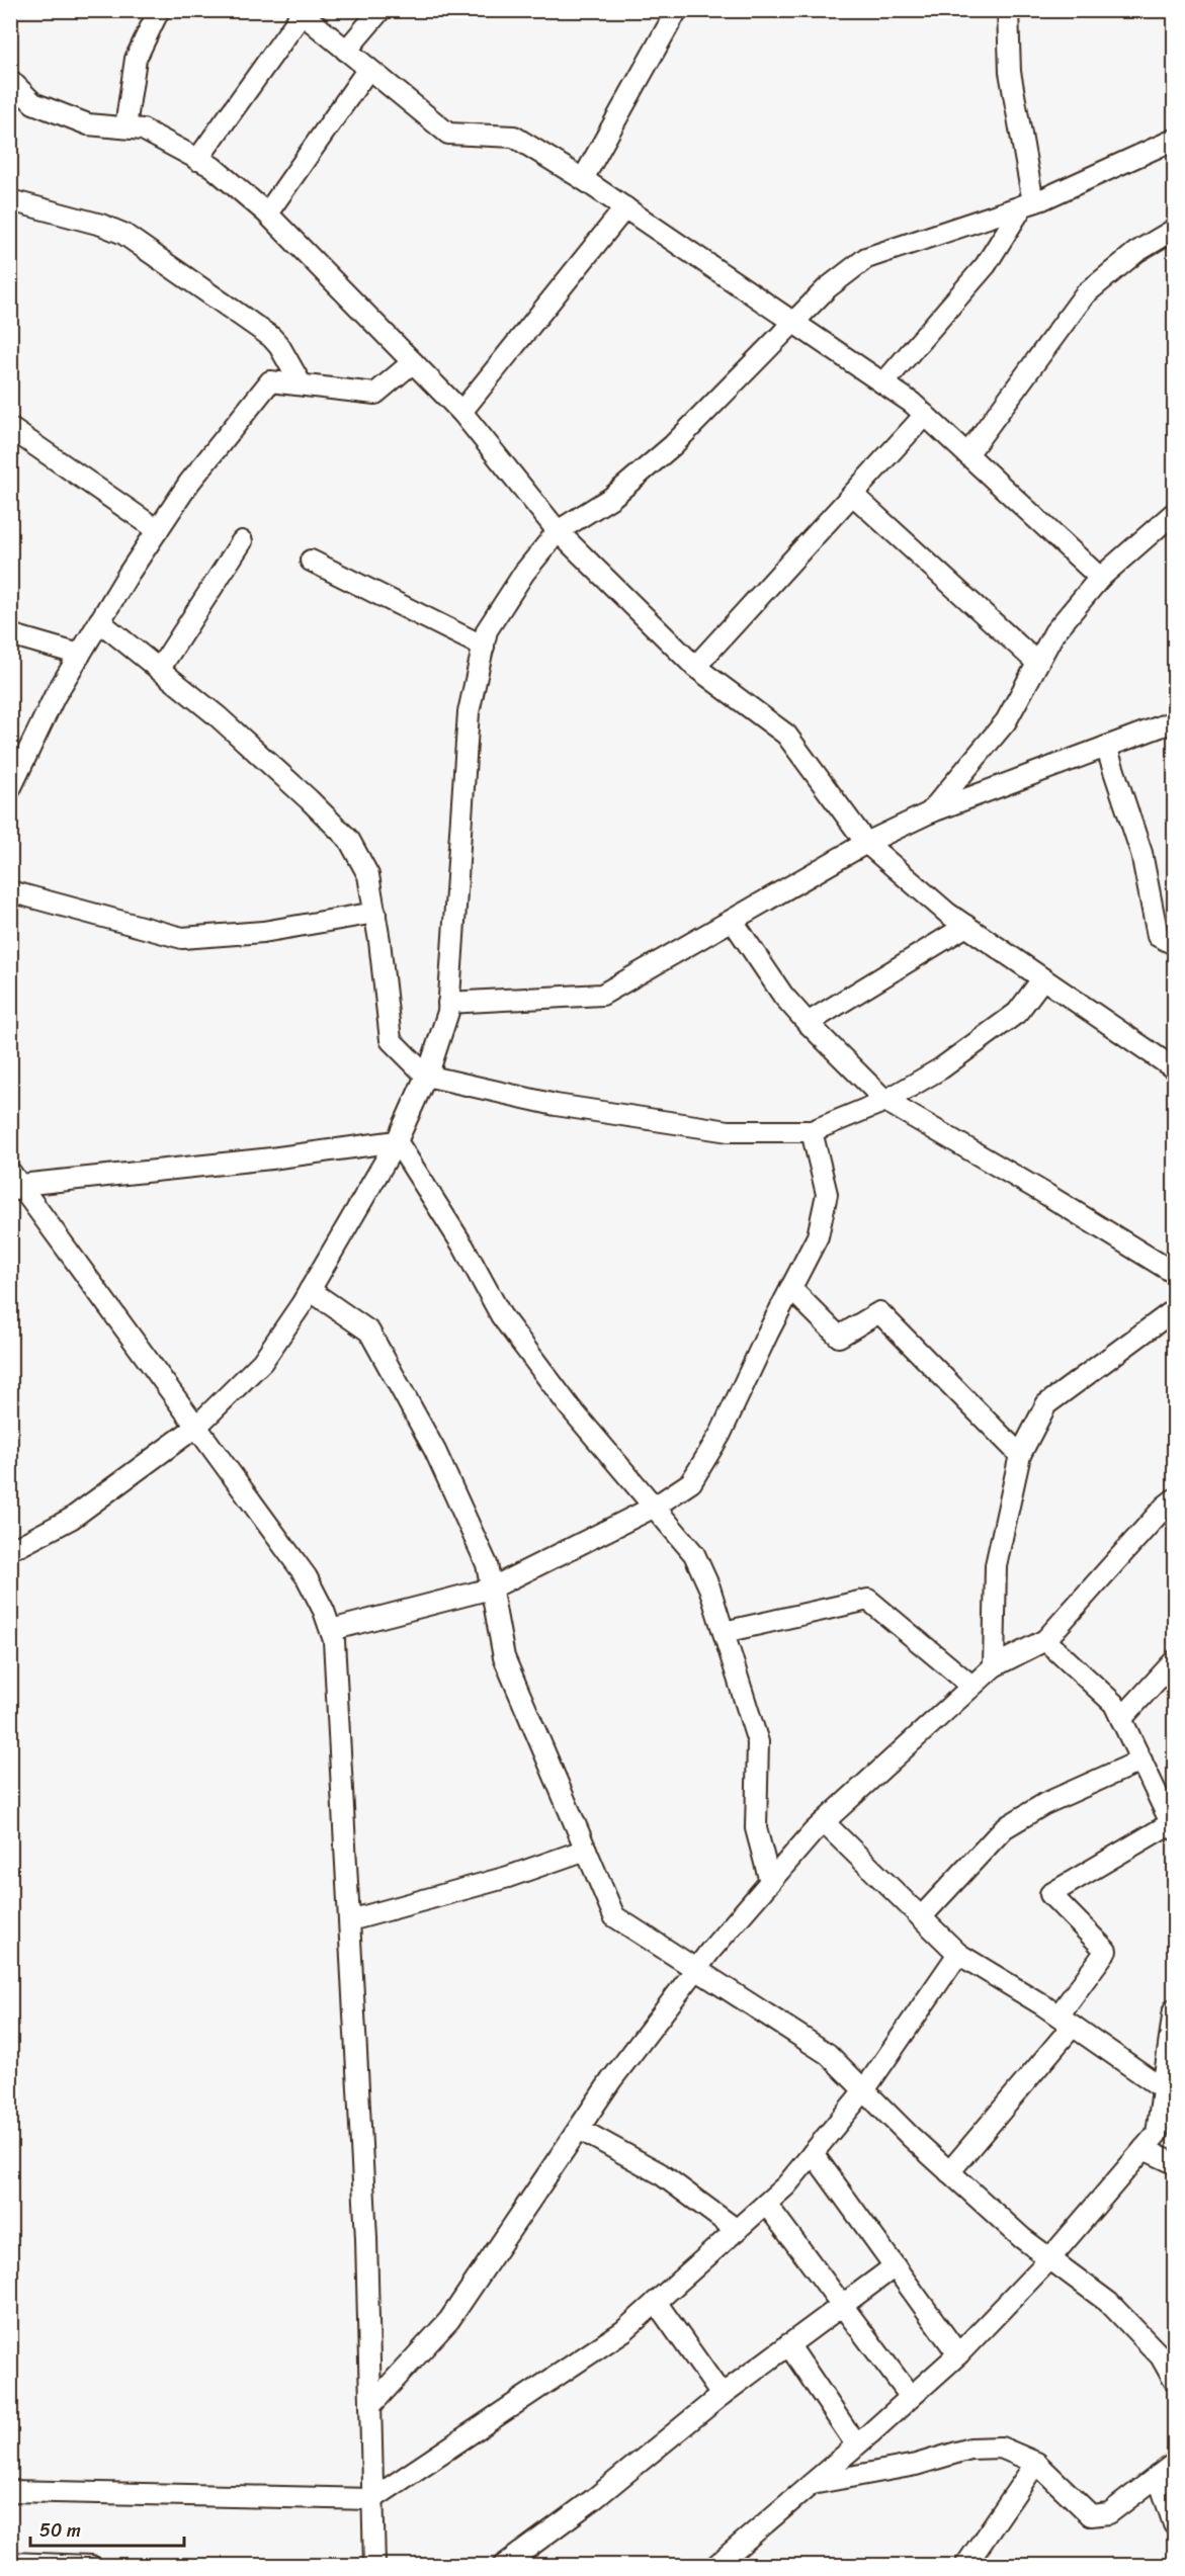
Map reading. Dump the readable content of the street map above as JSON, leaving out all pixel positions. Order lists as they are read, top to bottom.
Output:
{
  "scale_bar": "50 m"
}
